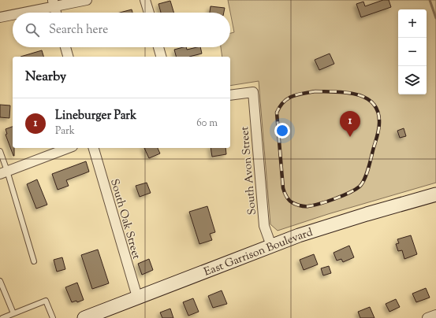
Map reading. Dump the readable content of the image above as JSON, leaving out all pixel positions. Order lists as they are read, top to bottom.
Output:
{
  "streets": {
    "main road": ["East Garrison Boulevard"],
    "street": ["South Avon Street", "South Oak Street"]
  },
  "crossings": [
    ["South Avon Street", "East Garrison Boulevard"],
    ["South Oak Street", "East Garrison Boulevard"]
  ],
  "page": {
    "map_buttons": ["+", "−"],
    "search": "Search here",
    "heading": "Nearby",
    "list": [
      {
        "mark": "1",
        "name": "Lineburger Park",
        "note": "Park",
        "value": "60 m"
      }
    ],
    "pins": "1"
  }
}
